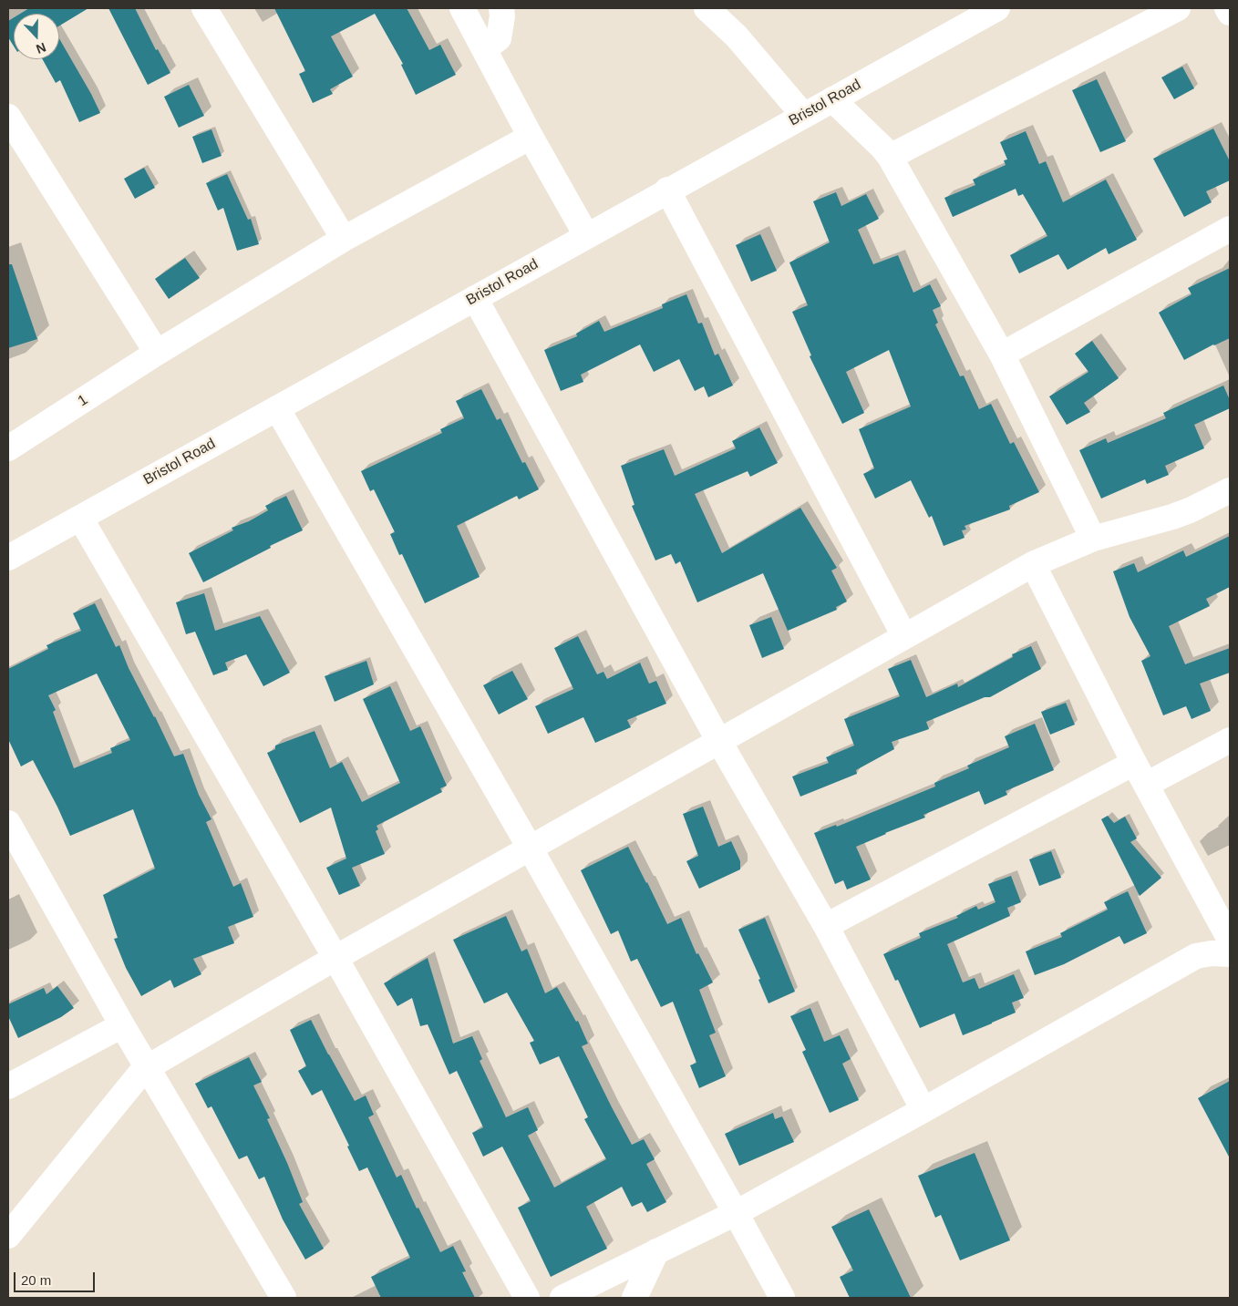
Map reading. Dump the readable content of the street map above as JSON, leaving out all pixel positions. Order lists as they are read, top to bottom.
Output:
{
  "streets": {
    "street": ["Bristol Road", "1"]
  },
  "scale_bar": "20 m",
  "north": "bottom"
}
